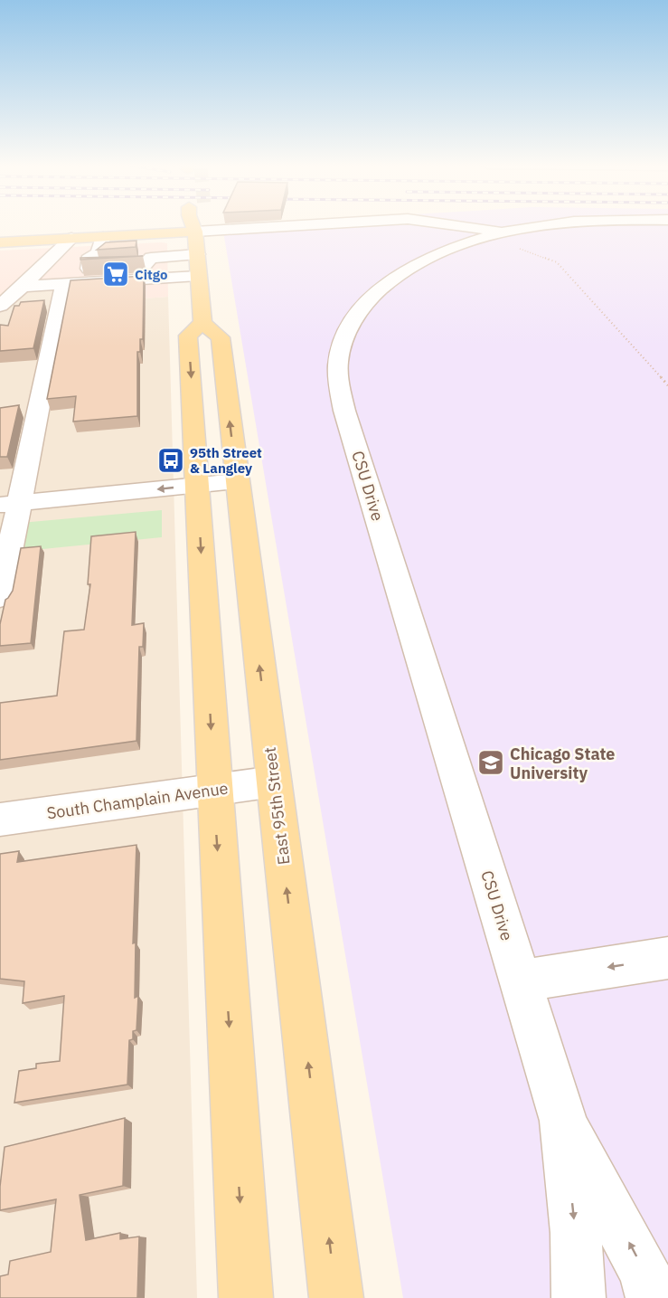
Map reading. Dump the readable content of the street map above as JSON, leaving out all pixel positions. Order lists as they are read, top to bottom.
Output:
{
  "streets": {
    "main road": ["East 95th Street"],
    "street": ["CSU Drive", "South Champlain Avenue"]
  },
  "crossings": [
    ["South Champlain Avenue", "East 95th Street"]
  ],
  "places": {
    "supermarket": ["Citgo"],
    "bus stop": ["95th Street & Langley"],
    "school or university": ["Chicago State University"]
  }
}
